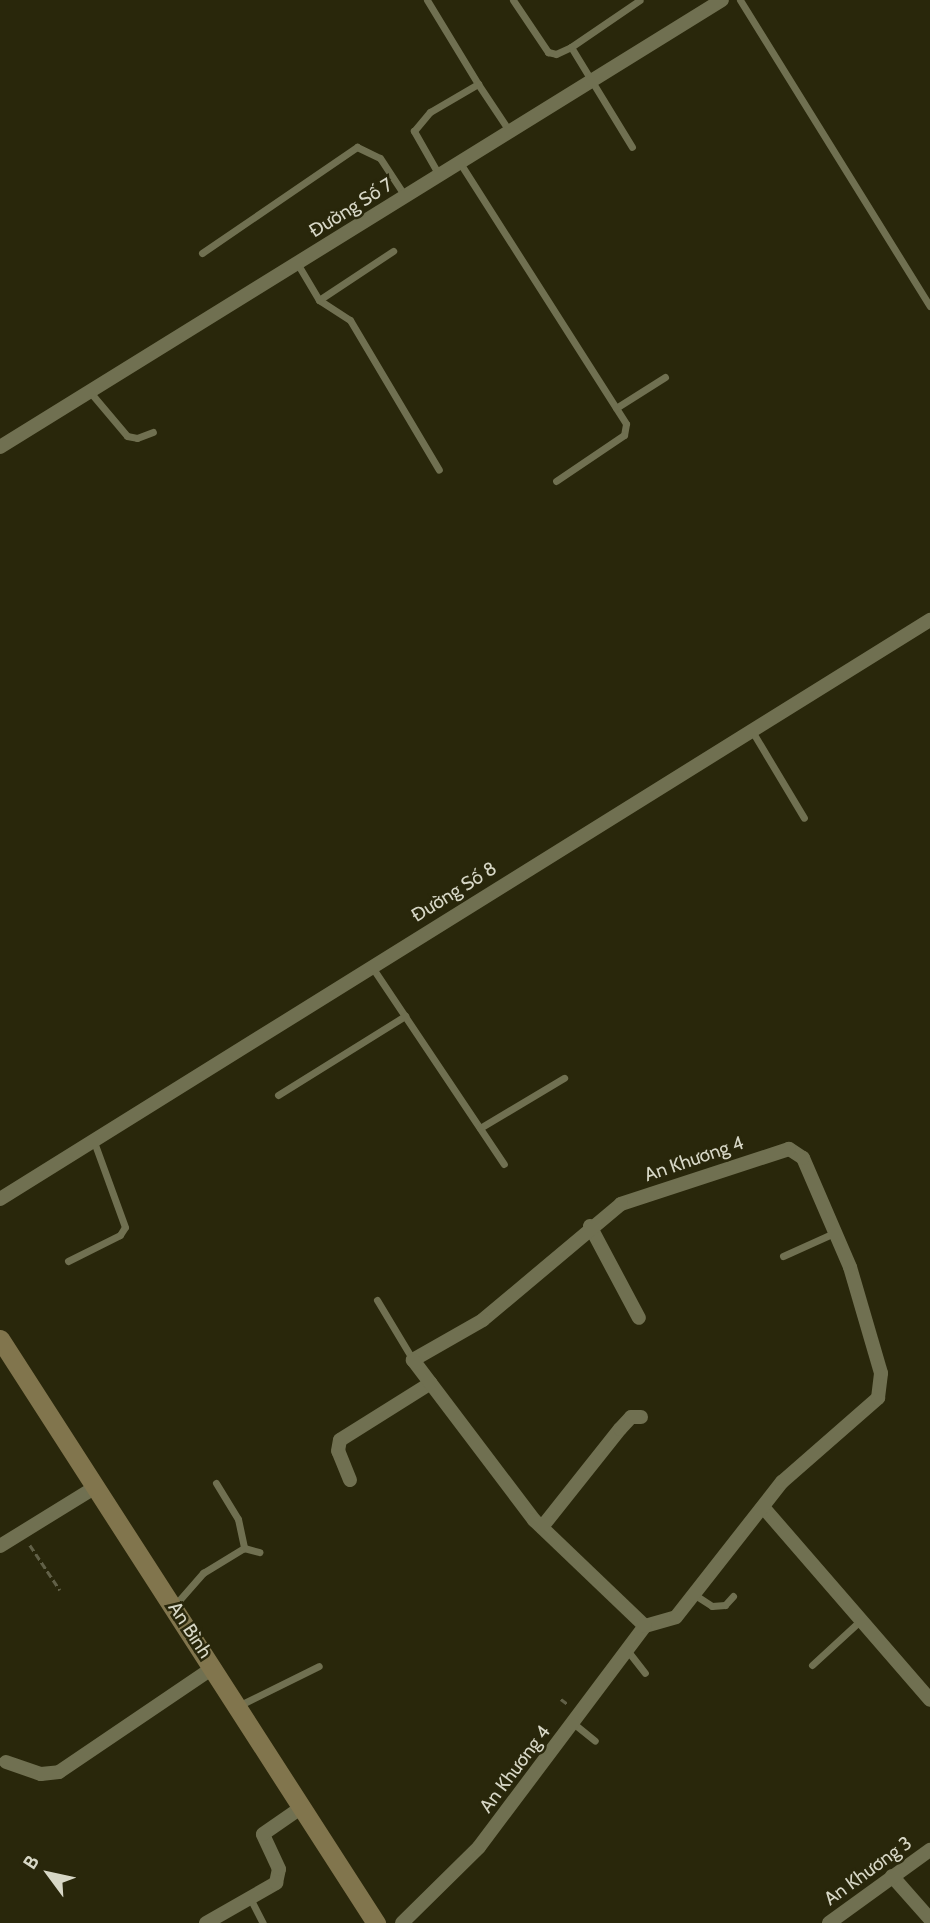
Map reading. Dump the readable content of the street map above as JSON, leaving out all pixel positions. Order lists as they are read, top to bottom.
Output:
{
  "streets": {
    "main road": ["An Bình"],
    "street": [
      "Đường Số 7",
      "Đường Số 8",
      "An Khương 4",
      "An Khương 3"
    ]
  },
  "north": "top left"
}
